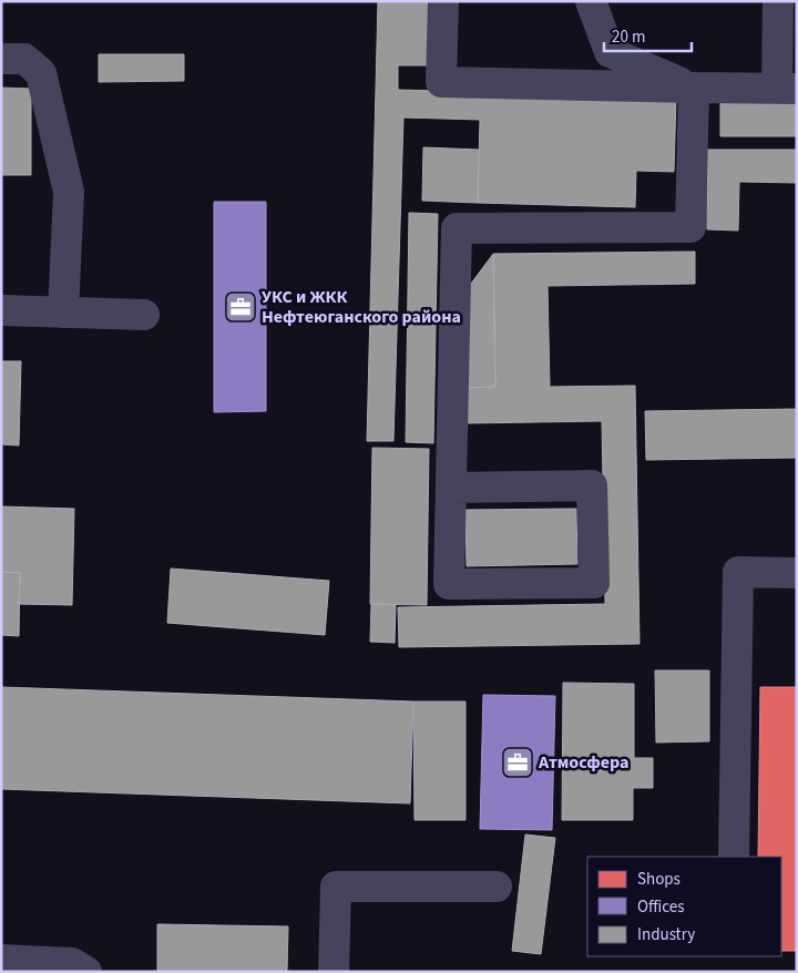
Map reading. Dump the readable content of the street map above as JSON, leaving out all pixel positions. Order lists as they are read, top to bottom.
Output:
{
  "places": {
    "office": ["УКС и ЖКК Нефтеюганского района", "Атмосфера"]
  },
  "legend": ["Shops", "Offices", "Industry"],
  "scale_bar": "20 m"
}
